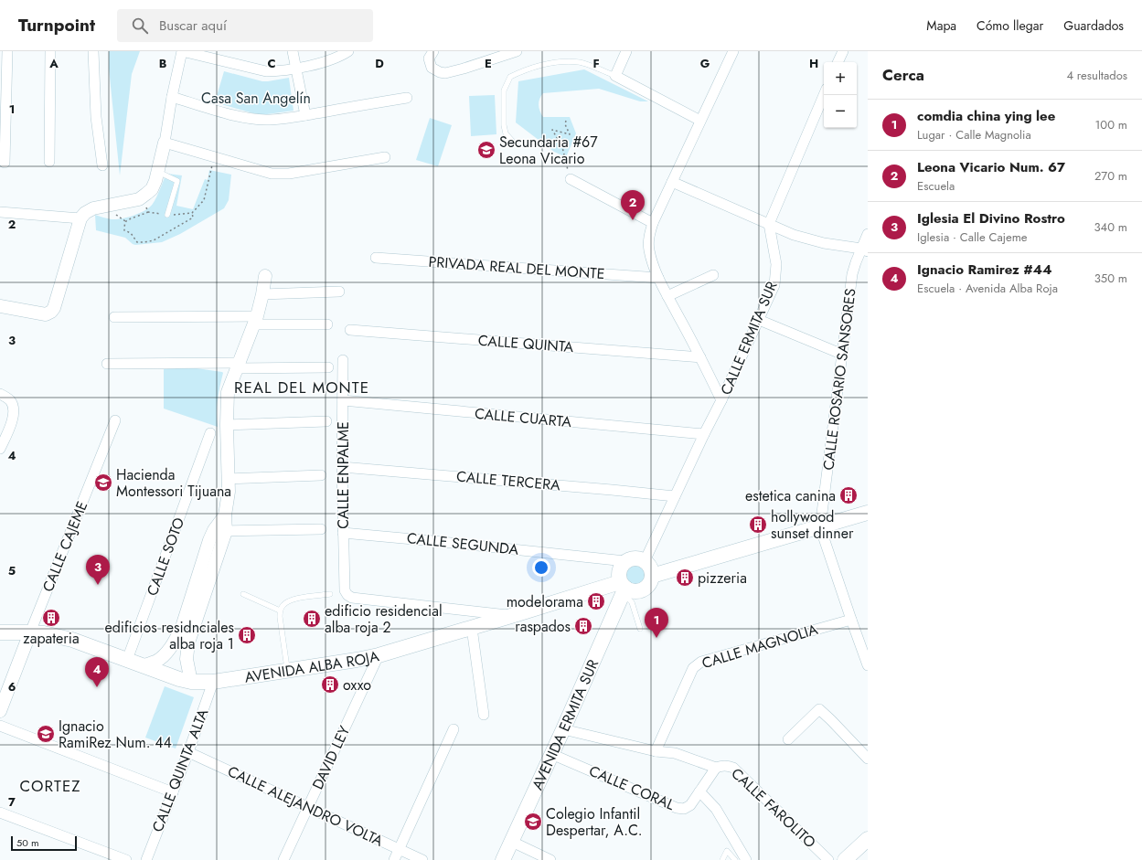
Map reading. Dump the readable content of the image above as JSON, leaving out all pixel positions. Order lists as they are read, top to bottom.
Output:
{
  "streets": {
    "main road": ["AVENIDA ALBA ROJA", "AVENIDA ERMITA SUR"],
    "street": [
      "PRIVADA REAL DEL MONTE",
      "CALLE ERMITA SUR",
      "CALLE QUINTA",
      "CALLE ROSARIO SANSORES",
      "CALLE CUARTA",
      "CALLE ENPALME",
      "CALLE TERCERA",
      "CALLE SEGUNDA",
      "CALLE CAJEME",
      "CALLE SOTO",
      "CALLE MAGNOLIA",
      "DAVID LEY",
      "CALLE QUINTA ALTA",
      "CALLE CORAL",
      "CALLE ALEJANDRO VOLTA",
      "CALLE FAROLITO"
    ]
  },
  "crossings": [
    ["CALLE ERMITA SUR", "CALLE CUARTA"],
    ["CALLE ERMITA SUR", "CALLE TERCERA"],
    ["CALLE ERMITA SUR", "CALLE SEGUNDA"],
    ["CALLE ERMITA SUR", "AVENIDA ALBA ROJA"],
    ["CALLE ERMITA SUR", "AVENIDA ERMITA SUR"],
    ["CALLE CUARTA", "CALLE ENPALME"],
    ["CALLE ENPALME", "CALLE TERCERA"],
    ["CALLE ENPALME", "CALLE SEGUNDA"],
    ["CALLE ENPALME", "AVENIDA ALBA ROJA"],
    ["CALLE SEGUNDA", "AVENIDA ALBA ROJA"],
    ["CALLE SEGUNDA", "AVENIDA ERMITA SUR"],
    ["CALLE CAJEME", "AVENIDA ALBA ROJA"],
    ["CALLE SOTO", "AVENIDA ALBA ROJA"],
    ["CALLE MAGNOLIA", "CALLE FAROLITO"],
    ["AVENIDA ALBA ROJA", "AVENIDA ERMITA SUR"],
    ["AVENIDA ALBA ROJA", "DAVID LEY"],
    ["AVENIDA ALBA ROJA", "CALLE QUINTA ALTA"],
    ["AVENIDA ERMITA SUR", "CALLE CORAL"],
    ["AVENIDA ERMITA SUR", "CALLE FAROLITO"],
    ["DAVID LEY", "CALLE ALEJANDRO VOLTA"],
    ["CALLE QUINTA ALTA", "CALLE ALEJANDRO VOLTA"],
    ["CALLE CORAL", "CALLE FAROLITO"]
  ],
  "districts": ["REAL DEL MONTE", "CORTEZ"],
  "parks": ["Casa San Angelín"],
  "places": {
    "school or university": [
      "Secundaria #67 Leona Vicario",
      "Hacienda Montessori Tijuana",
      "Ignacio RamiRez Num. 44",
      "Colegio Infantil Despertar, A.C."
    ],
    "building": [
      "estetica canina",
      "hollywood sunset dinner",
      "pizzeria",
      "modelorama",
      "zapateria",
      "edificio residencial alba roja 2",
      "raspados",
      "edificios residnciales alba roja 1",
      "oxxo"
    ]
  },
  "scale_bar": "50 m",
  "page": {
    "header": "Turnpoint",
    "search": "Buscar aquí",
    "nav": ["Mapa", "Cómo llegar", "Guardados"],
    "heading": ["Cerca", "4 resultados"],
    "map_buttons": ["+", "−"],
    "list": [
      {
        "mark": "1",
        "name": "comdia china ying lee",
        "note": "Lugar · Calle Magnolia",
        "value": "100 m"
      },
      {
        "mark": "2",
        "name": "Leona Vicario Num. 67",
        "note": "Escuela",
        "value": "270 m"
      },
      {
        "mark": "3",
        "name": "Iglesia El Divino Rostro",
        "note": "Iglesia · Calle Cajeme",
        "value": "340 m"
      },
      {
        "mark": "4",
        "name": "Ignacio Ramirez #44",
        "note": "Escuela · Avenida Alba Roja",
        "value": "350 m"
      }
    ],
    "pins": [
      "2",
      "3",
      "1",
      "4"
    ],
    "scale": "50 m"
  },
  "grid": {
    "columns": [
      "A",
      "B",
      "C",
      "D",
      "E",
      "F",
      "G",
      "H"
    ],
    "rows": [
      "1",
      "2",
      "3",
      "4",
      "5",
      "6",
      "7"
    ]
  }
}
